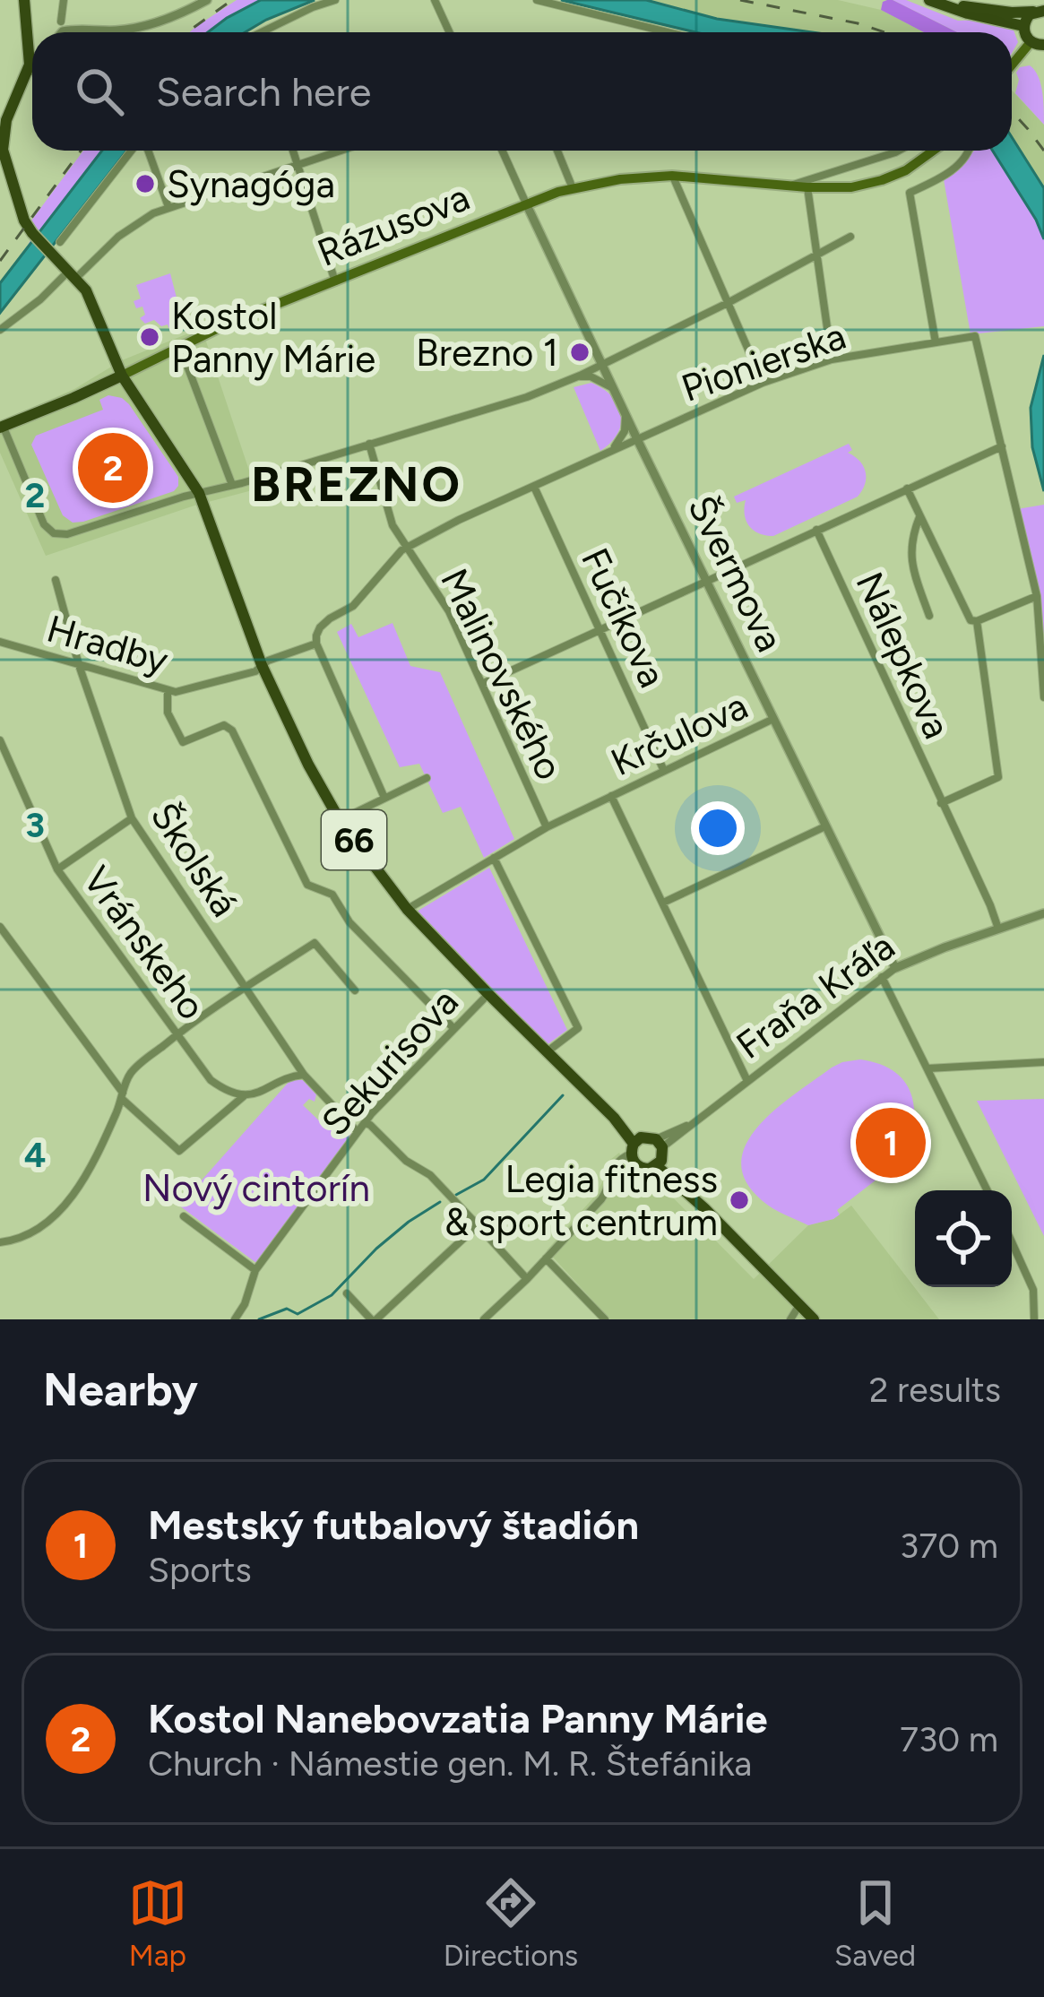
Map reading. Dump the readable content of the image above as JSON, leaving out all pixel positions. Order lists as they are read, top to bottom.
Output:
{
  "streets": {
    "main road": ["Rázusova", "66"],
    "street": [
      "Pionierska",
      "Švermova",
      "Fučíkova",
      "Hradby",
      "Nálepkova",
      "Malinovského",
      "Krčulova",
      "Školská",
      "Vránskeho",
      "Fraňa Kráľa",
      "Sekurisova"
    ]
  },
  "crossings": [
    ["Rázusova", "Švermova"],
    ["Rázusova", "66"],
    ["Pionierska", "Švermova"],
    ["Pionierska", "Fučíkova"],
    ["Pionierska", "Malinovského"],
    ["Švermova", "Krčulova"],
    ["Švermova", "Fraňa Kráľa"],
    ["Fučíkova", "Krčulova"],
    ["Hradby", "Malinovského"],
    ["Hradby", "66"],
    ["Hradby", "Školská"],
    ["Nálepkova", "Fraňa Kráľa"],
    ["Malinovského", "Krčulova"],
    ["Krčulova", "66"],
    ["66", "Fraňa Kráľa"],
    ["66", "Sekurisova"],
    ["Školská", "Sekurisova"]
  ],
  "districts": ["BREZNO"],
  "parks": ["Nový cintorín"],
  "places": [
    "Synagóga",
    "Kostol Panny Márie",
    "Brezno 1",
    "Legia fitness & sport centrum"
  ],
  "page": {
    "search": "Search here",
    "pins": ["2", "1"],
    "heading": ["Nearby", "2 results"],
    "list": [
      {
        "mark": "1",
        "name": "Mestský futbalový štadión",
        "note": "Sports",
        "value": "370 m"
      },
      {
        "mark": "2",
        "name": "Kostol Nanebovzatia Panny Márie",
        "note": "Church · Námestie gen. M. R. Štefánika",
        "value": "730 m"
      }
    ],
    "nav": ["Map", "Directions", "Saved"]
  },
  "grid": {
    "rows": ["2", "3", "4"]
  }
}
